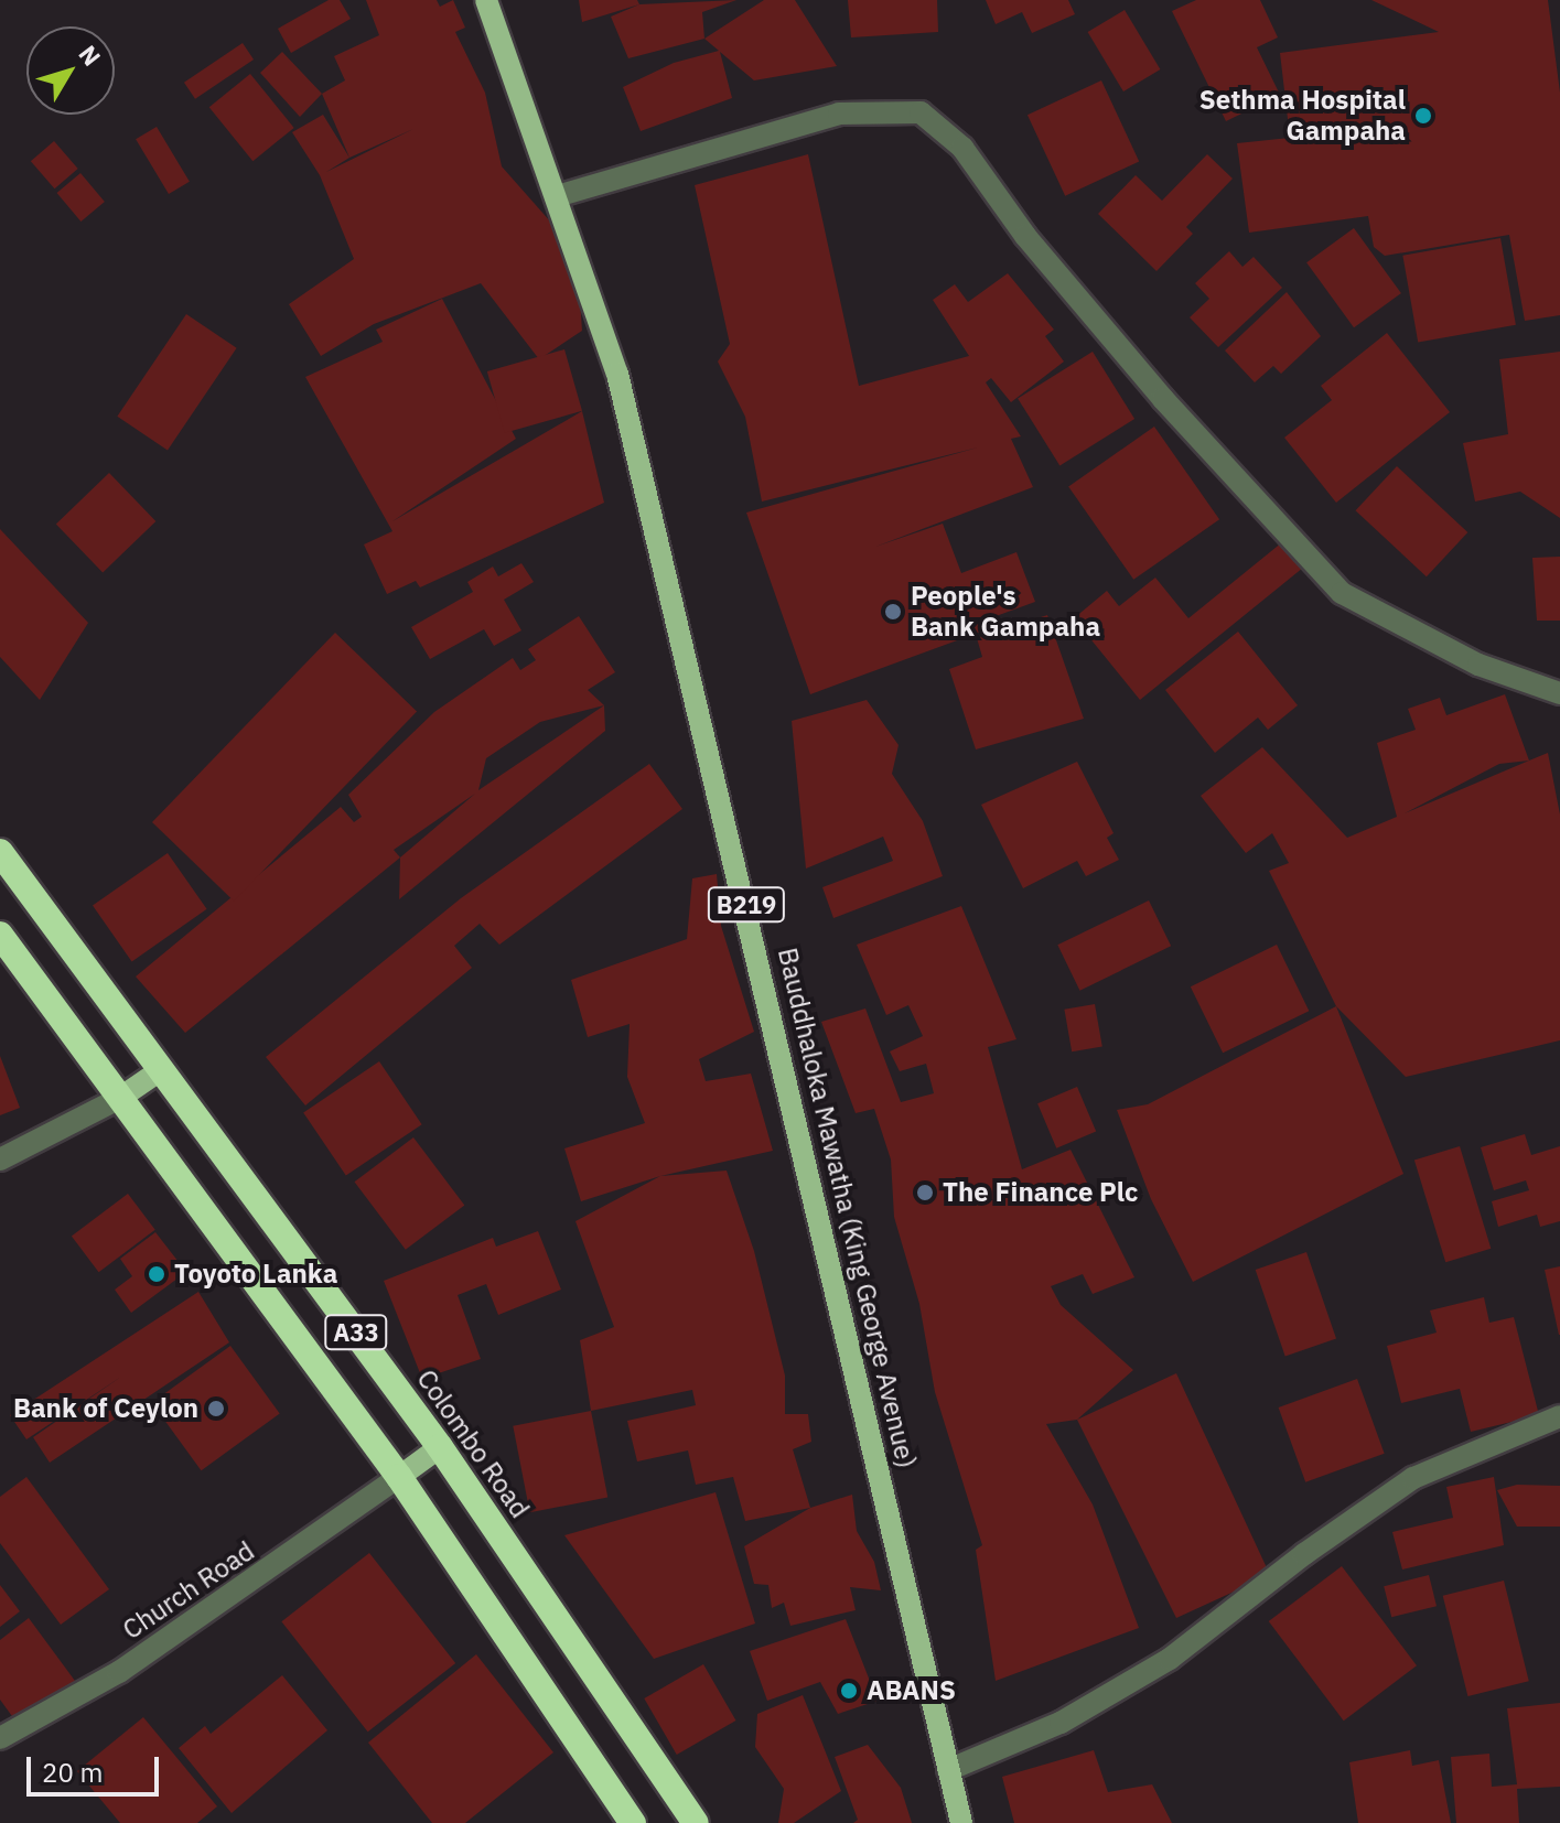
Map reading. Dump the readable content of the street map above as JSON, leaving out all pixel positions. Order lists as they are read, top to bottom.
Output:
{
  "streets": {
    "highway": ["A33", "Colombo Road"],
    "main road": ["B219", "Bauddhaloka Mawatha (King George Avenue)"],
    "street": ["Church Road"]
  },
  "crossings": [
    ["A33", "Church Road"]
  ],
  "places": [
    "Sethma Hospital Gampaha",
    "People's Bank Gampaha",
    "The Finance Plc",
    "Toyoto Lanka",
    "Bank of Ceylon",
    "ABANS"
  ],
  "scale_bar": "20 m",
  "north": "top right"
}
